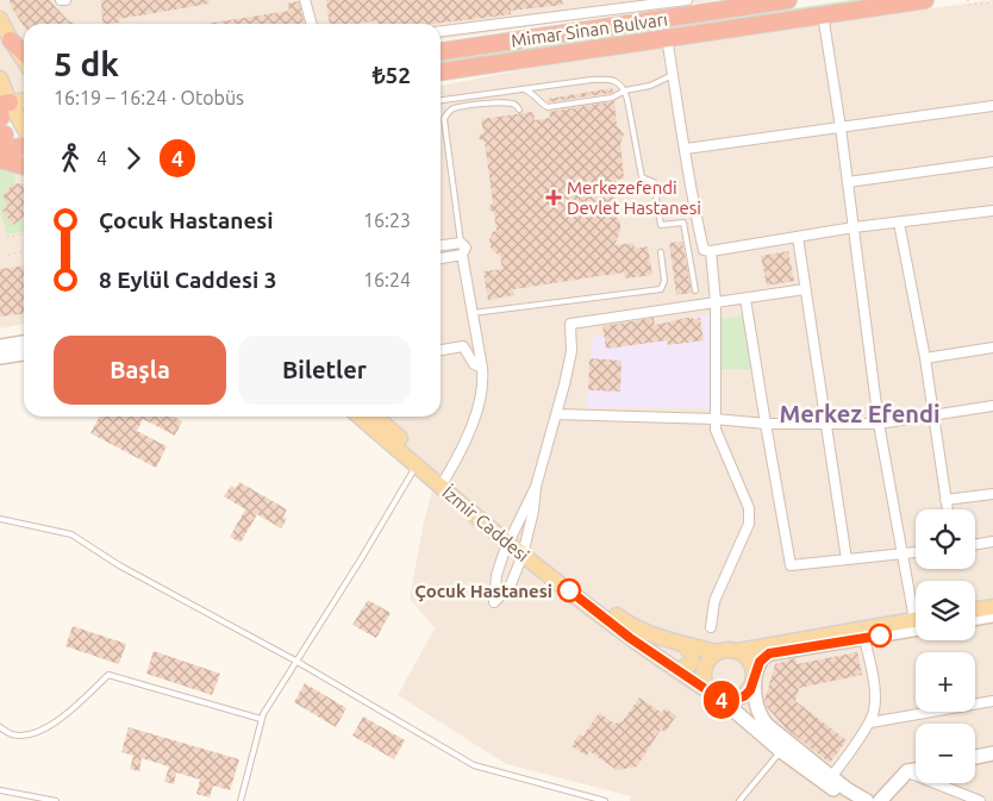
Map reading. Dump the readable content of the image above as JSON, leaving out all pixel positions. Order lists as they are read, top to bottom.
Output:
{
  "streets": {
    "highway": ["Mimar Sinan Bulvarı"],
    "main road": ["İzmir Caddesi"]
  },
  "districts": ["Merkez Efendi"],
  "places": {
    "health": ["Merkezefendi Devlet Hastanesi"],
    "other": ["Çocuk Hastanesi"]
  },
  "lines": ["bus line 4"],
  "page": {
    "on_map": "4",
    "heading": ["5 dk", "16:19 – 16:24 · Otobüs", "₺52"],
    "legs": ["4", "4"],
    "list": [
      {
        "name": "Çocuk Hastanesi",
        "value": "16:23"
      },
      {
        "name": "8 Eylül Caddesi 3",
        "value": "16:24"
      }
    ],
    "buttons": ["Başla", "Biletler"],
    "map_buttons": ["+", "−"]
  }
}
